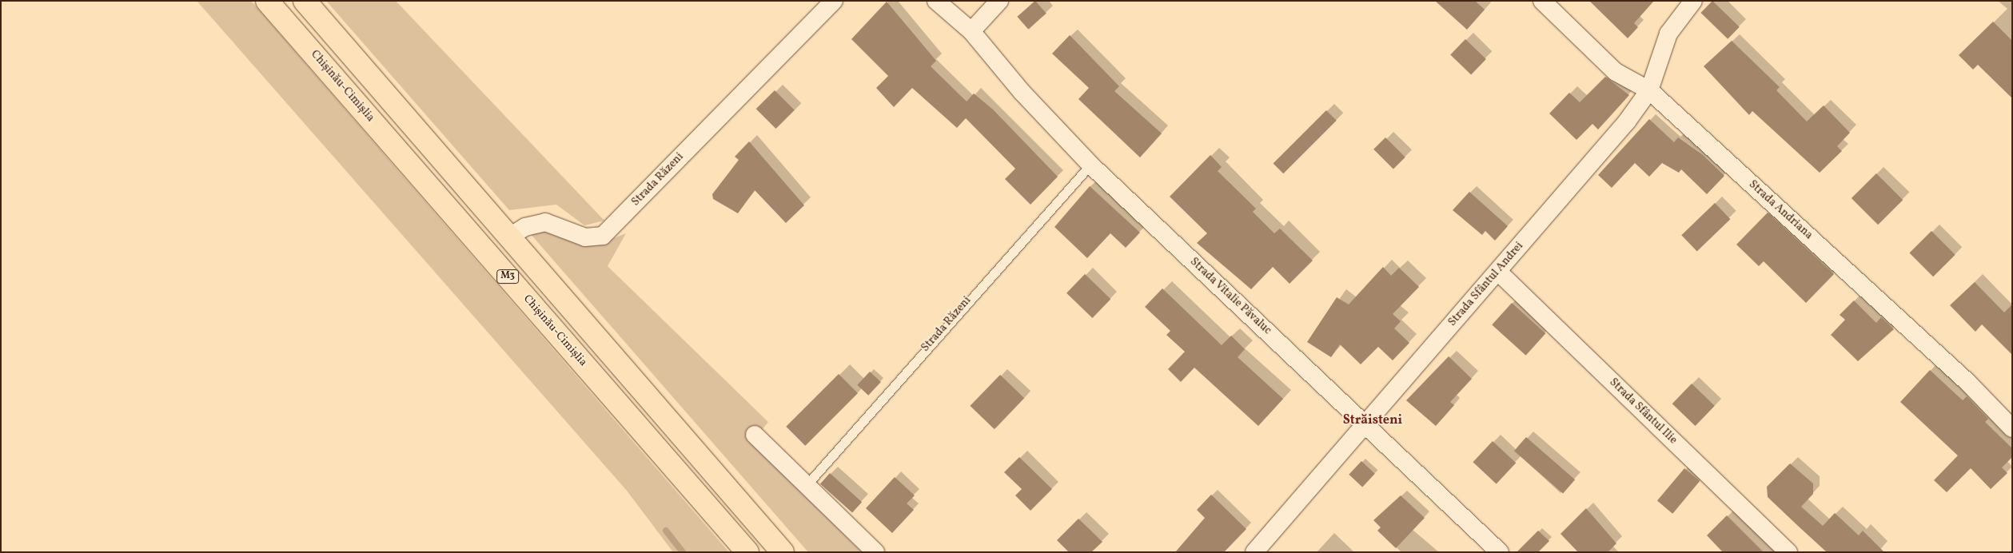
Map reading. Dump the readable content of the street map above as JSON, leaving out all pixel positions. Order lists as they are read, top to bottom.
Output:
{
  "streets": {
    "highway": ["Chișinău-Cimișlia", "M3"],
    "street": [
      "Strada Răzeni",
      "Strada Andriana",
      "Strada Sfântul Andrei",
      "Strada Vitalie Păvaluc",
      "Strada Sfântul Ilie"
    ]
  },
  "crossings": [
    ["Strada Răzeni", "M3"],
    ["Strada Răzeni", "Strada Vitalie Păvaluc"],
    ["Strada Andriana", "Strada Sfântul Andrei"],
    ["Strada Sfântul Andrei", "Strada Vitalie Păvaluc"],
    ["Strada Sfântul Andrei", "Strada Sfântul Ilie"]
  ],
  "districts": ["Străisteni"]
}
